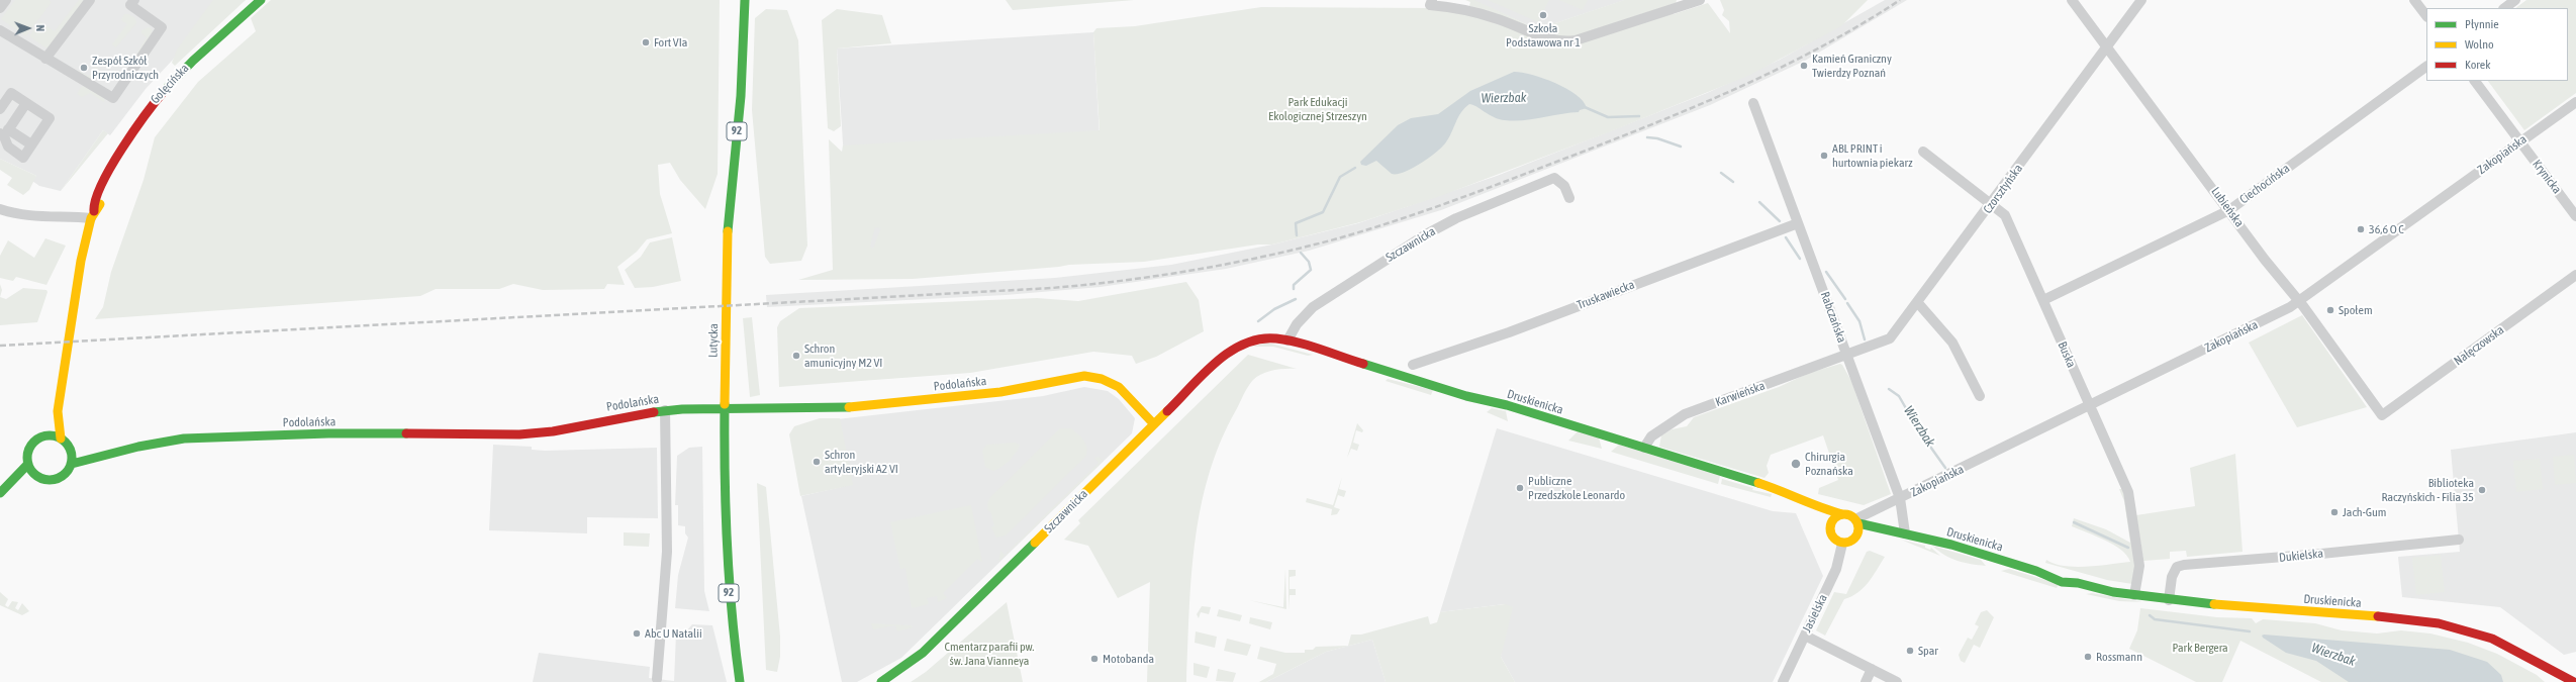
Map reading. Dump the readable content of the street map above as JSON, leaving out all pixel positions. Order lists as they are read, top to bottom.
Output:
{
  "streets": {
    "street": [
      "Golęcińska",
      "92",
      "Zakopiańska",
      "Krynicka",
      "Ciechocińska",
      "Czorsztyńska",
      "Lubieńska",
      "Szczawnicka",
      "Truskawiecka",
      "Rabczańska",
      "Lutycka",
      "Nałęczowska",
      "Buska",
      "Podolańska",
      "Karwieńska",
      "Druskienicka",
      "Dukielska",
      "Jasielska"
    ]
  },
  "crossings": [
    ["Zakopiańska", "Krynicka"],
    ["Zakopiańska", "Lubieńska"],
    ["Zakopiańska", "Rabczańska"],
    ["Zakopiańska", "Buska"],
    ["Zakopiańska", "Druskienicka"],
    ["Zakopiańska", "Jasielska"],
    ["Ciechocińska", "Lubieńska"],
    ["Ciechocińska", "Buska"],
    ["Czorsztyńska", "Lubieńska"],
    ["Czorsztyńska", "Rabczańska"],
    ["Czorsztyńska", "Buska"],
    ["Czorsztyńska", "Karwieńska"],
    ["Lubieńska", "Nałęczowska"],
    ["Szczawnicka", "Podolańska"],
    ["Szczawnicka", "Druskienicka"],
    ["Truskawiecka", "Rabczańska"],
    ["Rabczańska", "Karwieńska"],
    ["Rabczańska", "Druskienicka"],
    ["Buska", "Druskienicka"],
    ["Karwieńska", "Druskienicka"],
    ["Druskienicka", "Dukielska"],
    ["Druskienicka", "Jasielska"]
  ],
  "water": ["Wierzbak"],
  "parks": ["Park Edukacji Ekologicznej Strzeszyn", "Cmentarz parafii pw. św. Jana Vianneya", "Park Bergera"],
  "places": [
    "Szkoła Podstawowa nr 1",
    "Fort VIa",
    "Kamień Graniczny Twierdzy Poznań",
    "Zespół Szkół Przyrodniczych",
    "ABL PRINT i hurtownia piekarz",
    "36,6 O C",
    "Społem",
    "Schron amunicyjny M2 VI",
    "Schron artyleryjski A2 VI",
    "Chirurgia Poznańska",
    "Publiczne Przedszkole Leonardo",
    "Biblioteka Raczyńskich - Filia 35",
    "Jach-Gum",
    "Abc U Natalii",
    "Spar",
    "Rossmann",
    "Motobanda"
  ],
  "legend": ["Płynnie", "Wolno", "Korek"],
  "north": "right"
}
